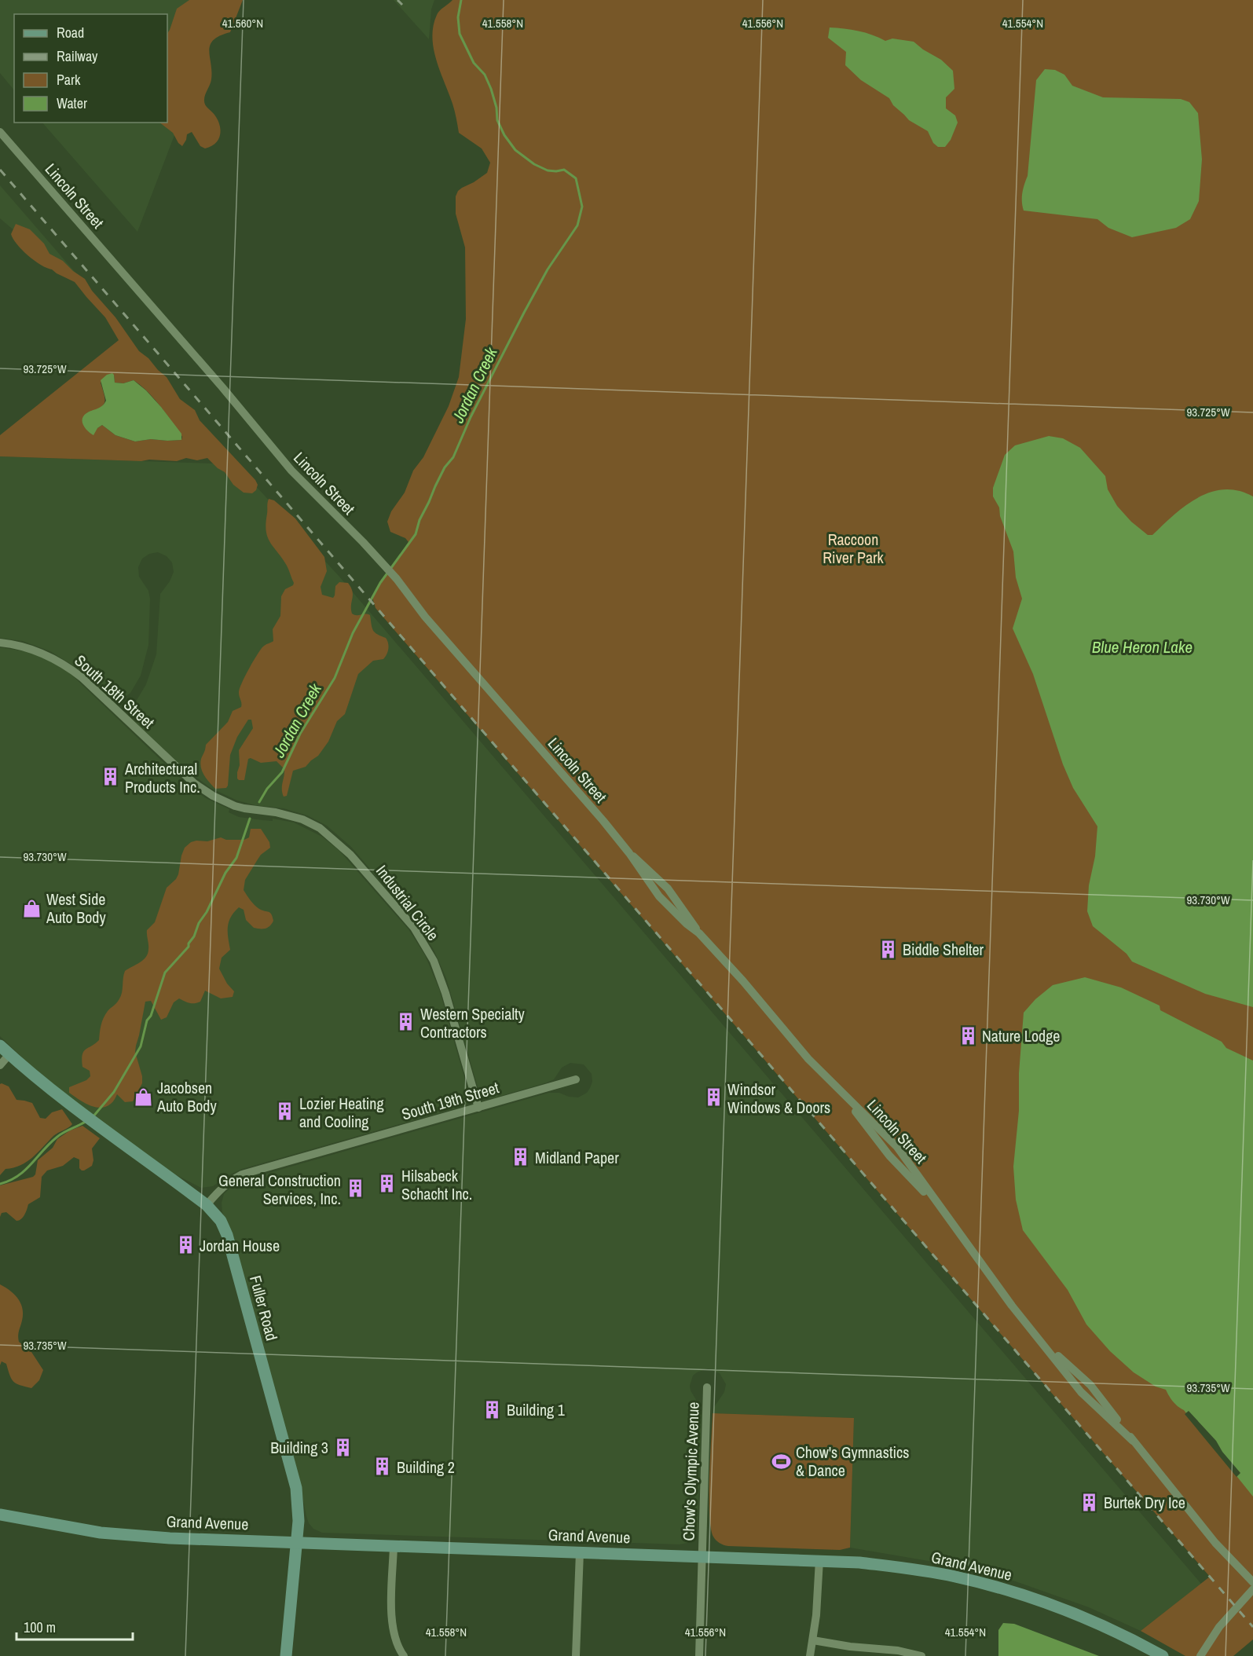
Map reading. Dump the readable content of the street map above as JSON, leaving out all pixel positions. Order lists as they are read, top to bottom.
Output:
{
  "streets": {
    "main road": ["Fuller Road", "Grand Avenue"],
    "street": [
      "Lincoln Street",
      "South 18th Street",
      "Industrial Circle",
      "South 19th Street",
      "Chow's Olympic Avenue"
    ]
  },
  "crossings": [
    ["South 18th Street", "Industrial Circle"],
    ["Industrial Circle", "South 19th Street"],
    ["South 19th Street", "Fuller Road"],
    ["Fuller Road", "Grand Avenue"],
    ["Chow's Olympic Avenue", "Grand Avenue"]
  ],
  "water": ["Jordan Creek", "Blue Heron Lake"],
  "parks": ["Raccoon River Park"],
  "places": {
    "building": [
      "Architectural Products Inc.",
      "Biddle Shelter",
      "Western Specialty Contractors",
      "Nature Lodge",
      "Windsor Windows & Doors",
      "Lozier Heating and Cooling",
      "Midland Paper",
      "Hilsabeck Schacht Inc.",
      "General Construction Services, Inc.",
      "Jordan House",
      "Building 1",
      "Building 3",
      "Building 2",
      "Burtek Dry Ice"
    ],
    "shop": ["West Side Auto Body", "Jacobsen Auto Body"],
    "sports": ["Chow's Gymnastics & Dance"]
  },
  "legend": [
    "Road",
    "Railway",
    "Park",
    "Water"
  ],
  "scale_bar": "100 m",
  "coordinates": [
    "41.560°N",
    "41.558°N",
    "41.556°N",
    "41.554°N",
    "93.725°W",
    "93.730°W",
    "93.735°W"
  ]
}
